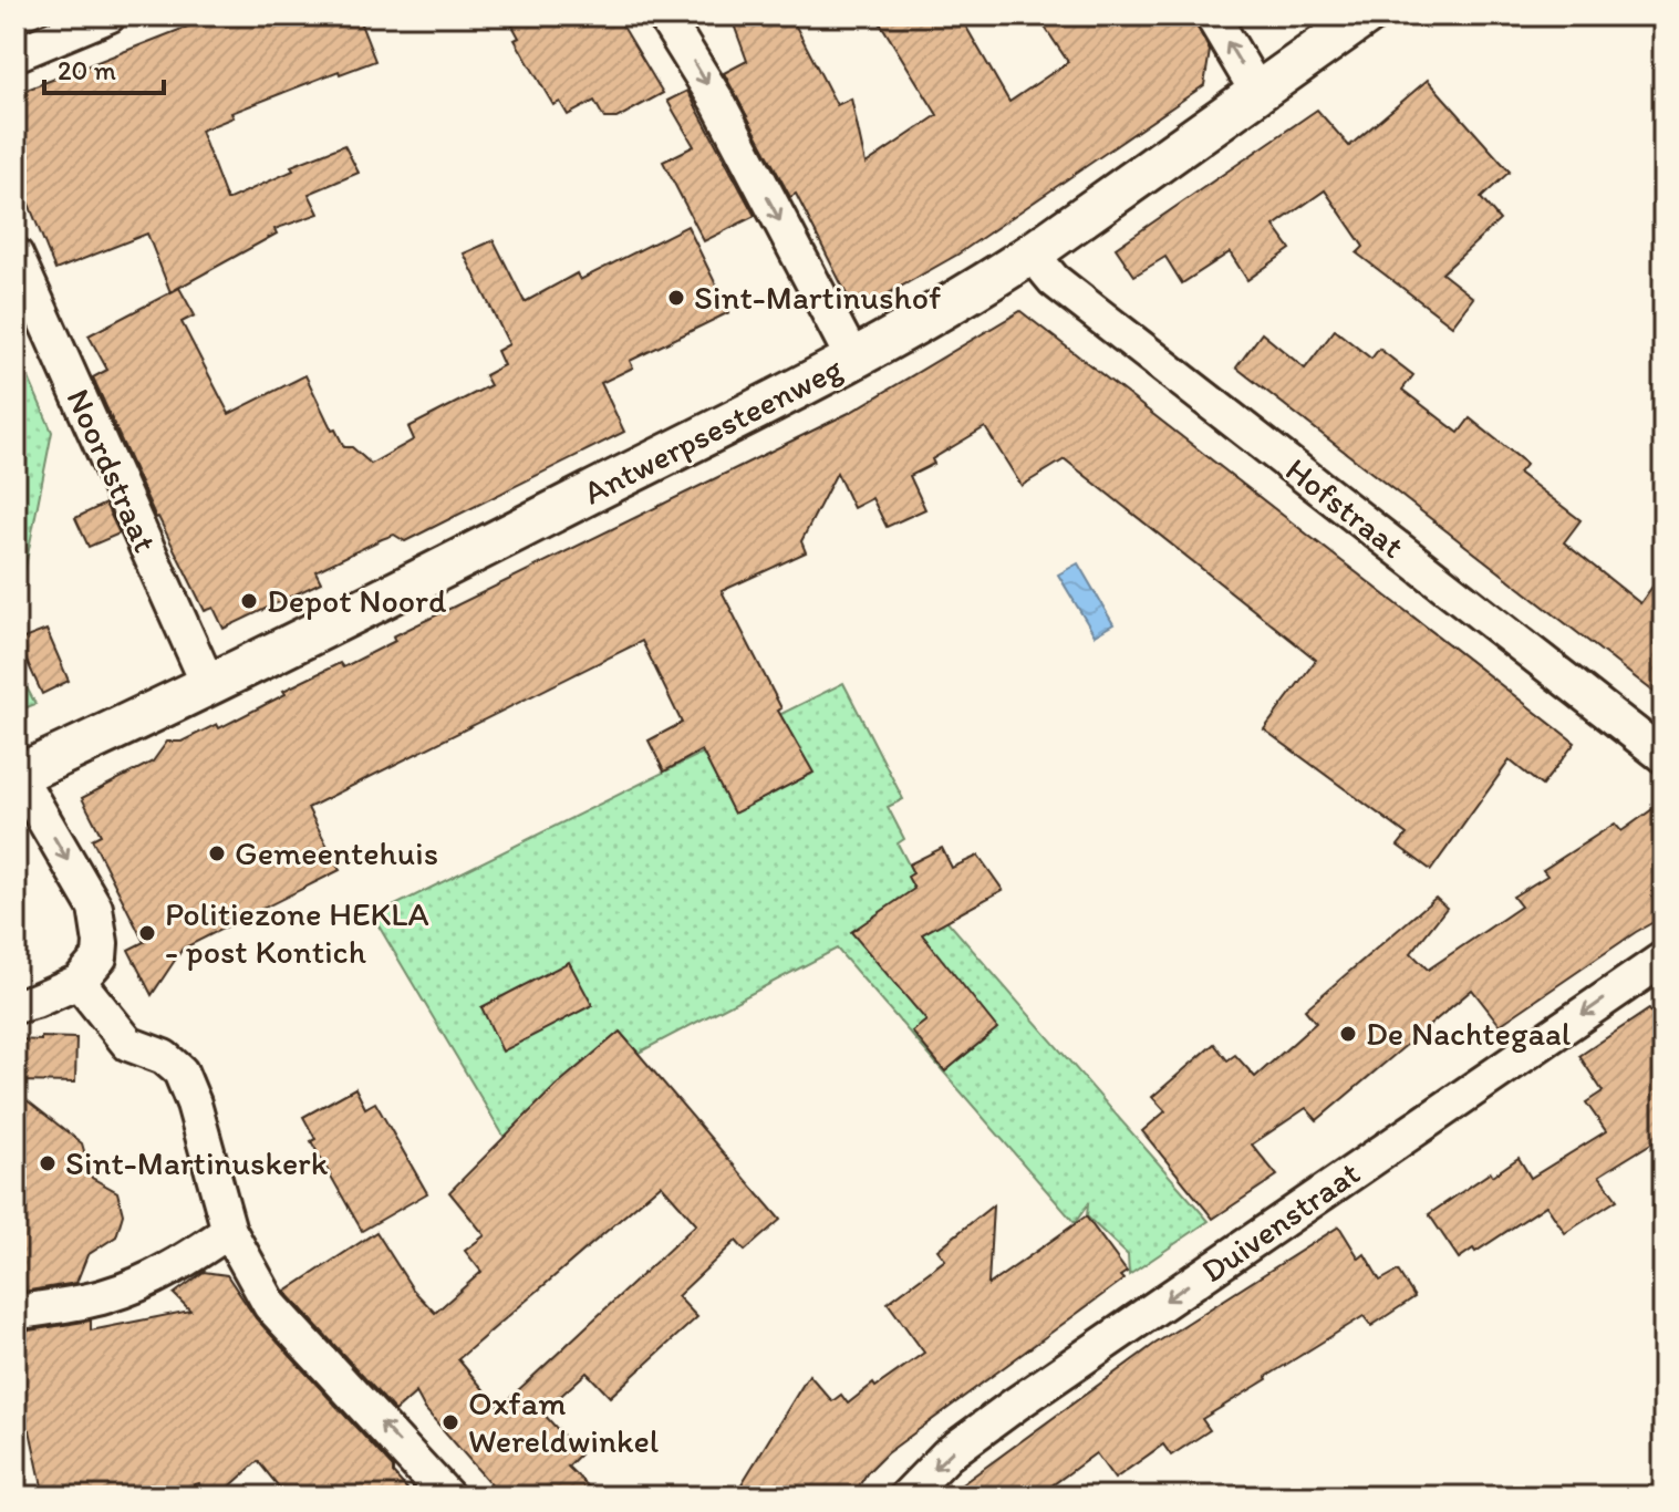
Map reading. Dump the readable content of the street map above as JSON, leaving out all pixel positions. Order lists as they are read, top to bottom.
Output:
{
  "streets": {
    "street": [
      "Antwerpsesteenweg",
      "Noordstraat",
      "Hofstraat",
      "Duivenstraat"
    ]
  },
  "crossings": [
    ["Antwerpsesteenweg", "Noordstraat"],
    ["Antwerpsesteenweg", "Hofstraat"]
  ],
  "one_way": ["Duivenstraat"],
  "places": [
    "Sint-Martinushof",
    "Depot Noord",
    "Gemeentehuis",
    "Politiezone HEKLA - post Kontich",
    "De Nachtegaal",
    "Sint-Martinuskerk",
    "Oxfam Wereldwinkel"
  ],
  "scale_bar": "20 m"
}
